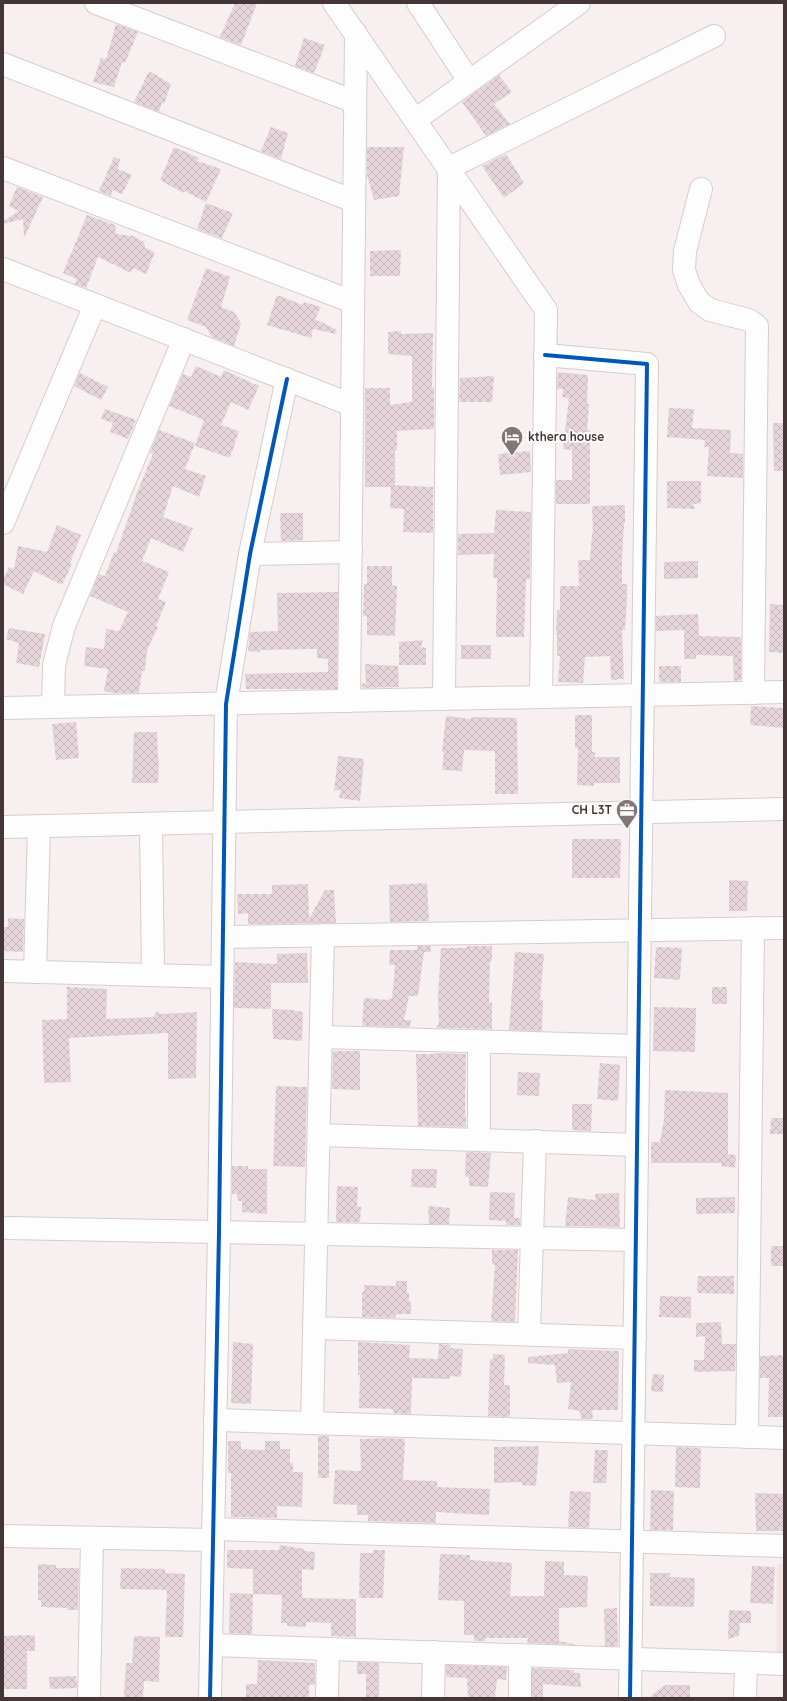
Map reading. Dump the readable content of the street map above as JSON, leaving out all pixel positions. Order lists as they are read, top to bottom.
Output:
{
  "places": {
    "hotel": ["kthera house"],
    "office": ["CH L3T"]
  }
}
